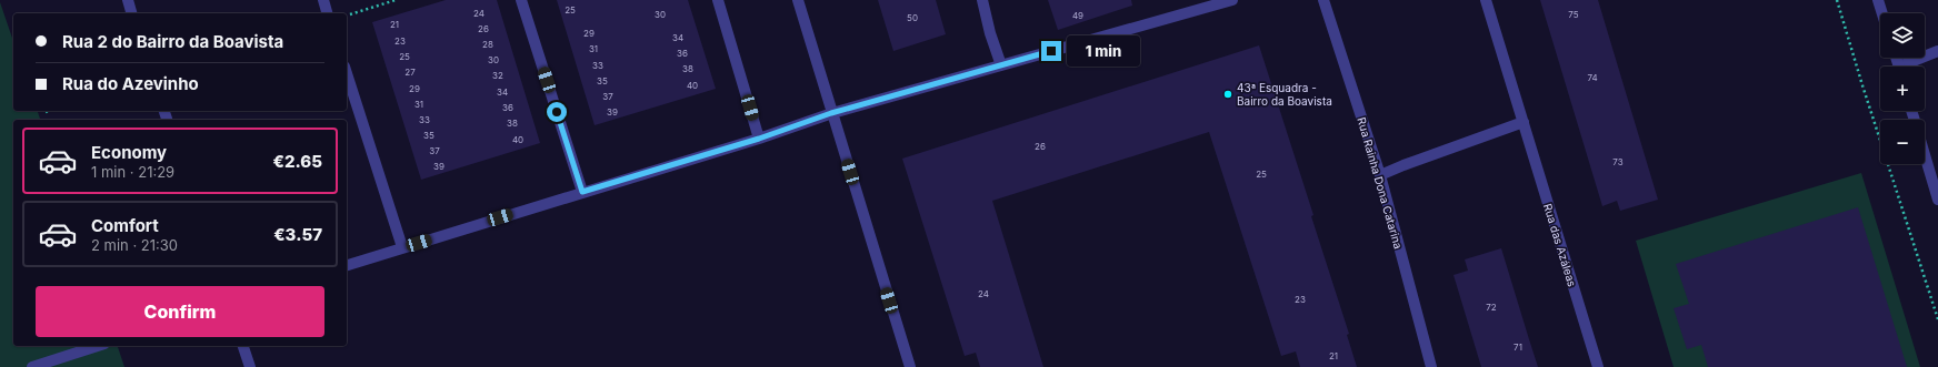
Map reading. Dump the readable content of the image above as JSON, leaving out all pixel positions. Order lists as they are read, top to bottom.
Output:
{
  "streets": {
    "street": ["Rua Rainha Dona Catarina", "Rua das Azáleas"]
  },
  "places": ["43ª Esquadra - Bairro da Boavista"],
  "house_numbers": [
    "25",
    "24",
    "30",
    "75",
    "49",
    "50",
    "21",
    "26",
    "29",
    "34",
    "23",
    "28",
    "31",
    "36",
    "25",
    "30",
    "33",
    "38",
    "27",
    "32",
    "74",
    "35",
    "40",
    "29",
    "34",
    "37",
    "31",
    "36",
    "39",
    "33",
    "38",
    "35",
    "40",
    "26",
    "37",
    "73",
    "39",
    "25",
    "24",
    "23",
    "72",
    "71",
    "21"
  ],
  "page": {
    "map_buttons": ["+", "−"],
    "banner": ["Rua 2 do Bairro da Boavista", "Rua do Azevinho"],
    "bubble": "1 min",
    "list": [
      {
        "name": "Economy",
        "note": "1 min · 21:29",
        "value": "€2.65"
      },
      {
        "name": "Comfort",
        "note": "2 min · 21:30",
        "value": "€3.57"
      }
    ],
    "buttons": "Confirm"
  }
}
